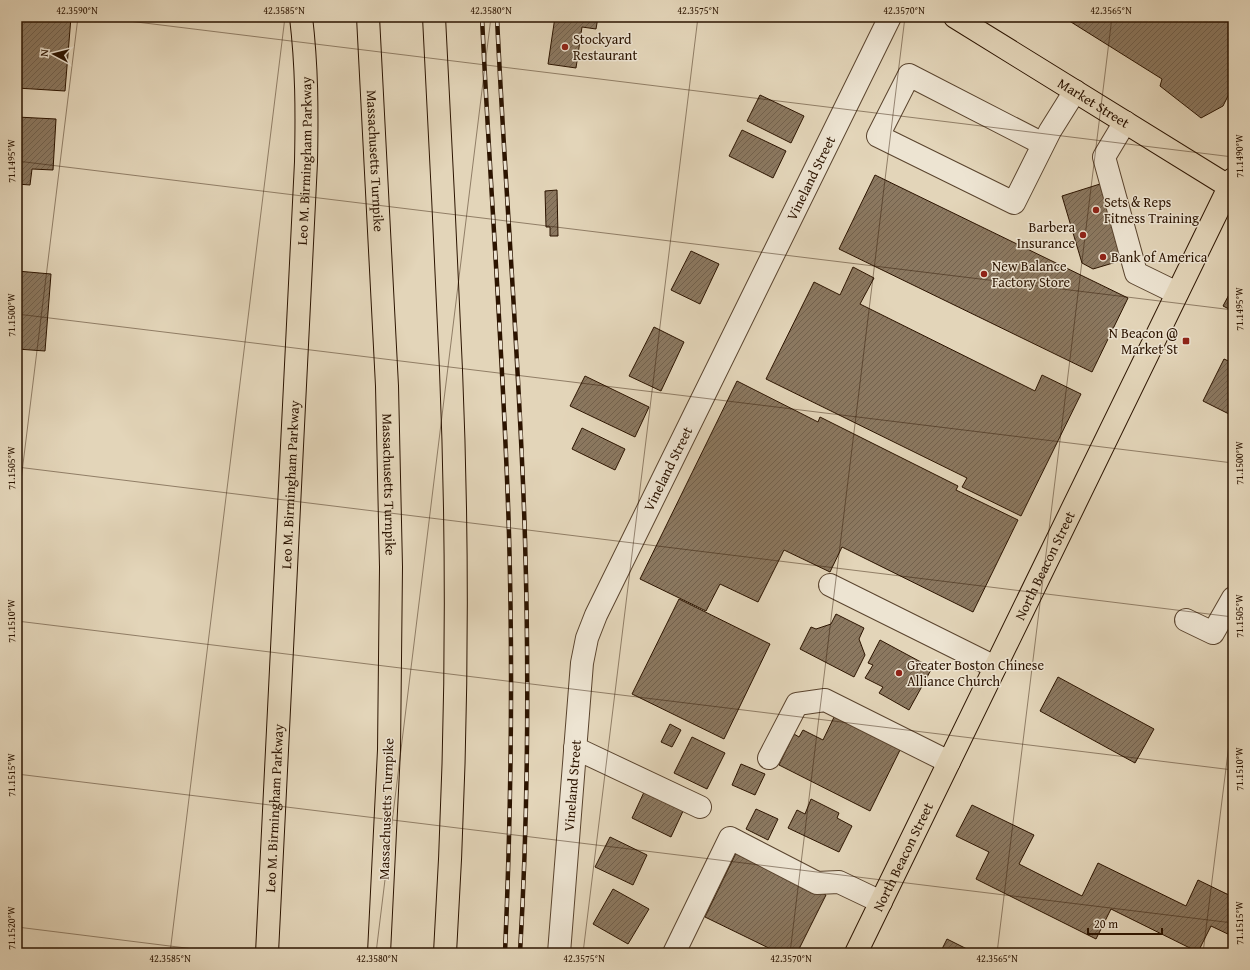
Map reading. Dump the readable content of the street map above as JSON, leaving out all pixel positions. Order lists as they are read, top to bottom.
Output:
{
  "streets": {
    "main road": [
      "Market Street",
      "Leo M. Birmingham Parkway",
      "Massachusetts Turnpike",
      "North Beacon Street"
    ],
    "street": ["Vineland Street"]
  },
  "crossings": [
    ["Market Street", "North Beacon Street"]
  ],
  "places": {
    "other": [
      "Stockyard Restaurant",
      "Sets & Reps Fitness Training",
      "Barbera Insurance",
      "Bank of America",
      "New Balance Factory Store",
      "Greater Boston Chinese Alliance Church"
    ],
    "transit": ["N Beacon @ Market St"]
  },
  "scale_bar": "20 m",
  "north": "left",
  "coordinates": [
    "42.3590°N",
    "42.3585°N",
    "42.3580°N",
    "42.3575°N",
    "42.3570°N",
    "42.3565°N",
    "71.1490°W",
    "71.1495°W",
    "71.1500°W",
    "71.1505°W",
    "71.1510°W",
    "71.1515°W",
    "71.1520°W"
  ]
}
